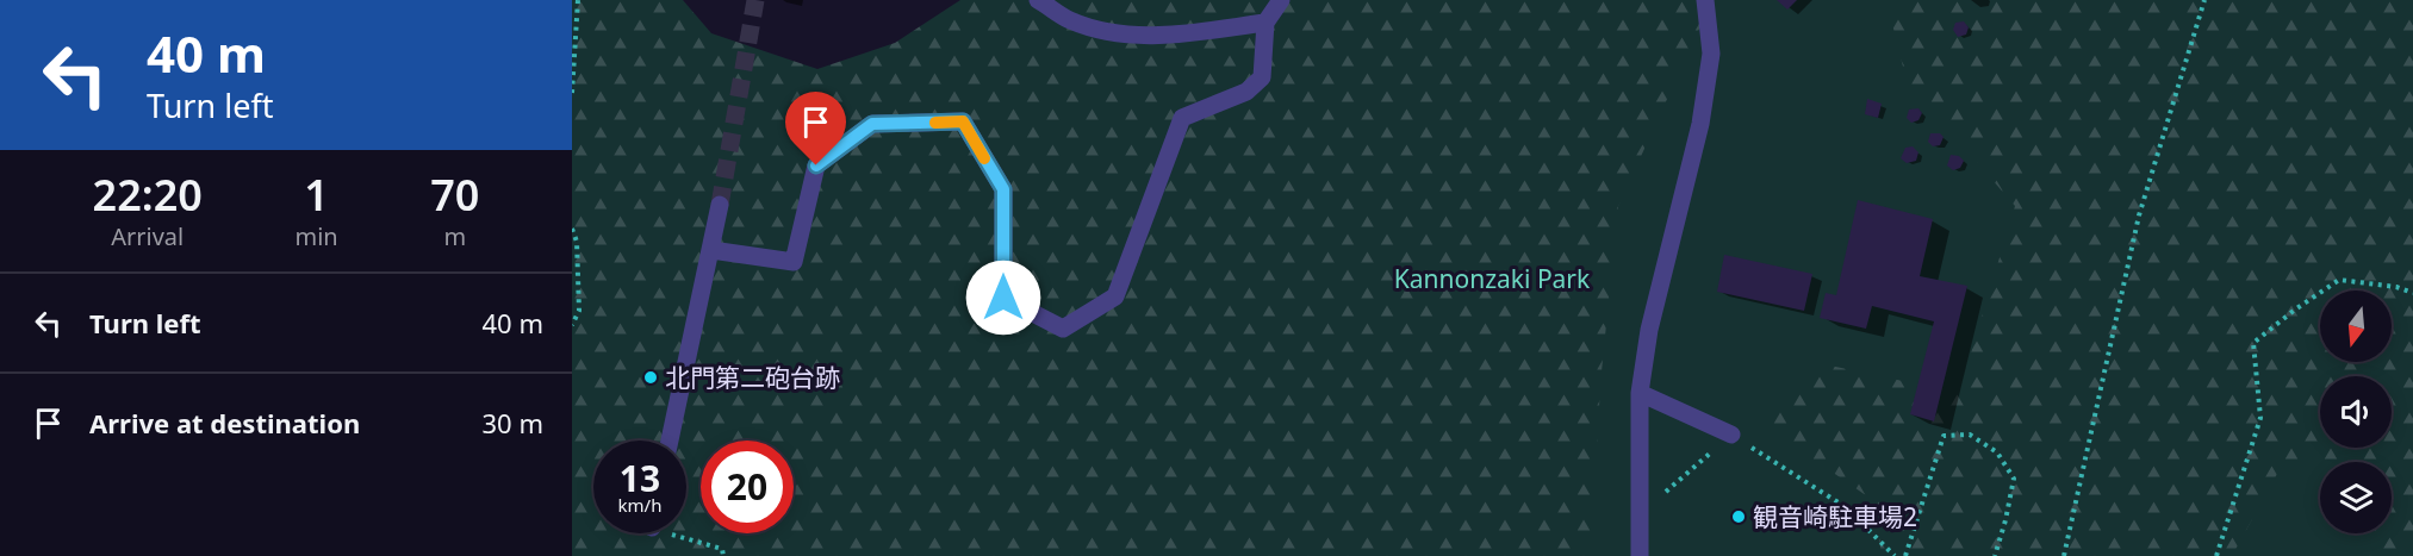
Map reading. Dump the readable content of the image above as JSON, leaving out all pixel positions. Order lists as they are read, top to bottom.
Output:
{
  "parks": ["Kannonzaki Park"],
  "places": ["北門第二砲台跡", "観音崎駐車場2"],
  "north": "bottom",
  "page": {
    "turn": ["40 m", "Turn left"],
    "eta": [
      "22:20",
      "Arrival",
      "1",
      "min",
      "70",
      "m"
    ],
    "list": [
      {
        "name": "Turn left",
        "value": "40 m"
      },
      {
        "name": "Arrive at destination",
        "value": "30 m"
      }
    ],
    "speed": "13 km/h",
    "limit": "20"
  }
}
